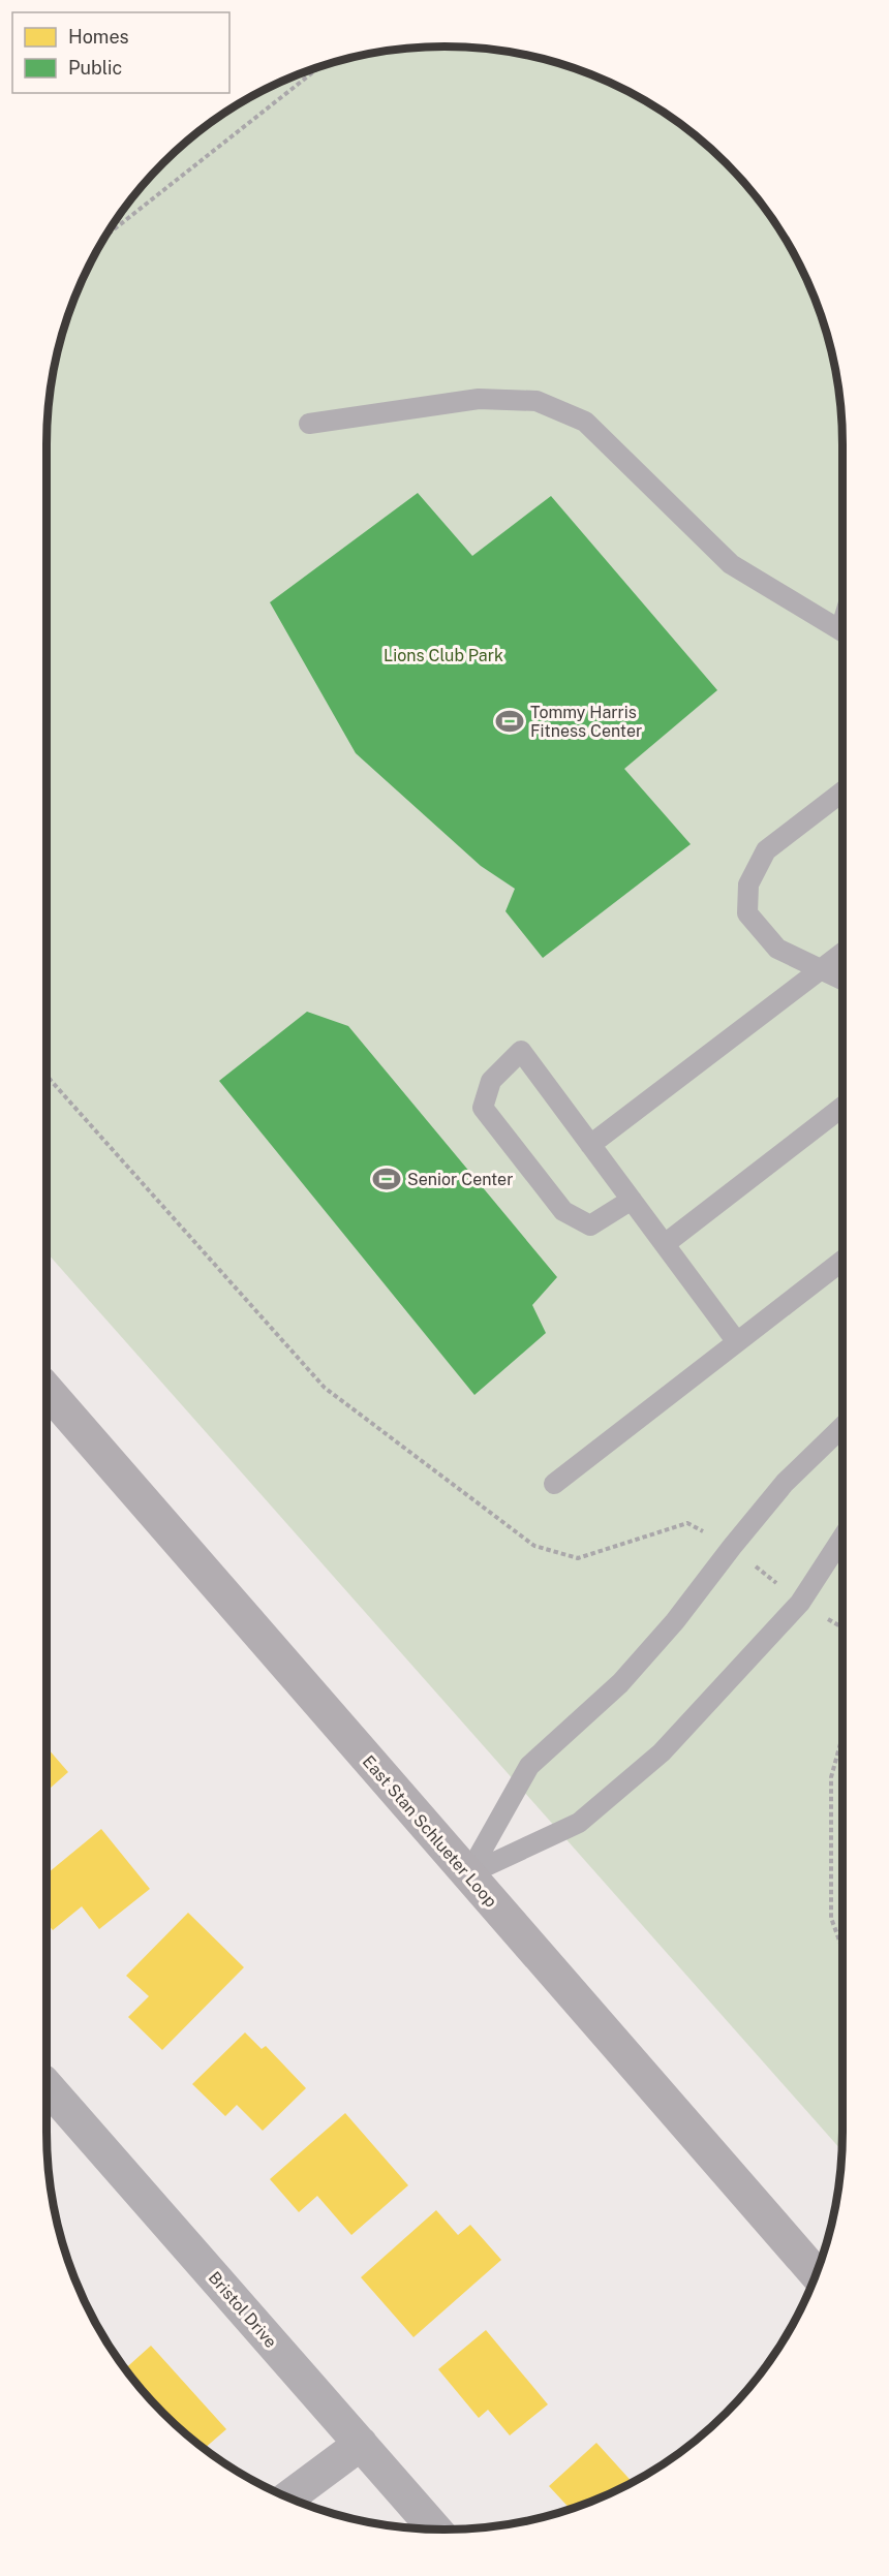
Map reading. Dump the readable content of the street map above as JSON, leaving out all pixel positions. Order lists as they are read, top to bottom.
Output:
{
  "streets": {
    "main road": ["East Stan Schlueter Loop"],
    "street": ["Bristol Drive"]
  },
  "parks": ["Lions Club Park"],
  "places": {
    "sports": ["Tommy Harris Fitness Center", "Senior Center"]
  },
  "legend": ["Homes", "Public"]
}
